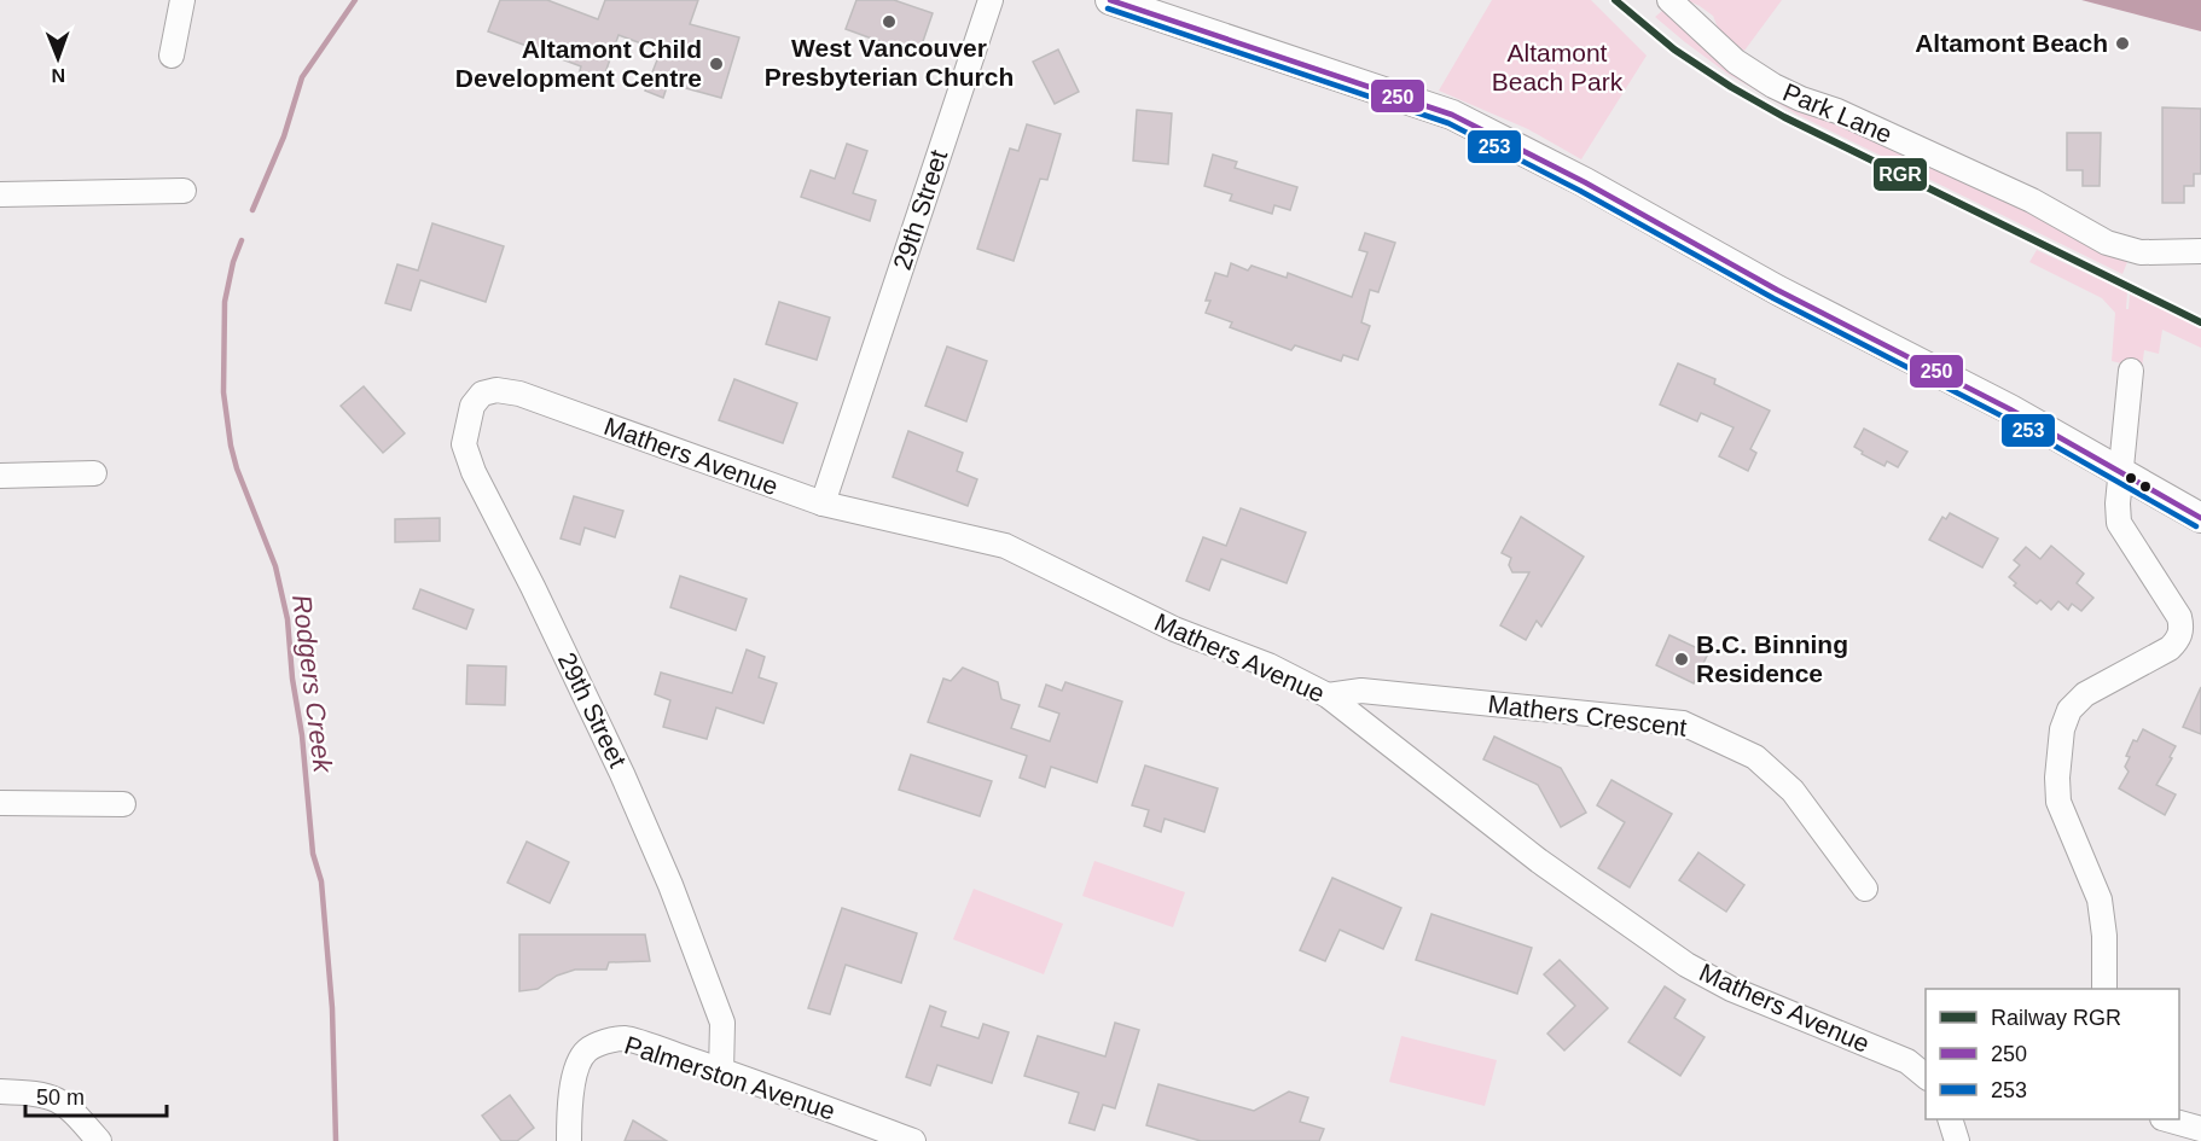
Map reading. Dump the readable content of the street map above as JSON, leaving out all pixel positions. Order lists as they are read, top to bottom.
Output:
{
  "streets": {
    "street": [
      "Park Lane",
      "29th Street",
      "Mathers Avenue",
      "Mathers Crescent",
      "Palmerston Avenue"
    ]
  },
  "crossings": [
    ["29th Street", "Mathers Avenue"],
    ["29th Street", "Palmerston Avenue"],
    ["Mathers Avenue", "Mathers Crescent"]
  ],
  "water": ["Rodgers Creek"],
  "parks": ["Altamont Beach Park"],
  "places": [
    "West Vancouver Presbyterian Church",
    "Altamont Beach",
    "Altamont Child Development Centre",
    "B.C. Binning Residence"
  ],
  "lines": ["rail line RGR", "transit line 250", "transit line 253"],
  "legend": ["Railway RGR", "250", "253"],
  "scale_bar": "50 m",
  "north": "bottom"
}
